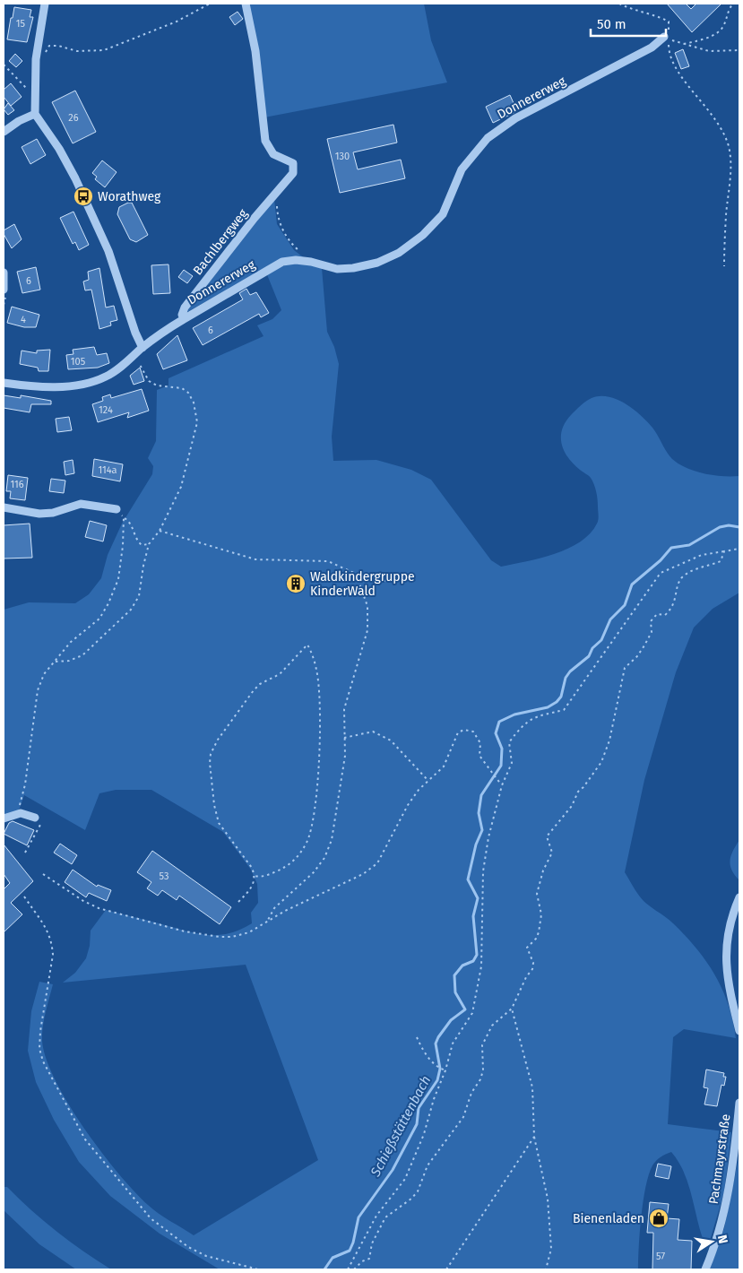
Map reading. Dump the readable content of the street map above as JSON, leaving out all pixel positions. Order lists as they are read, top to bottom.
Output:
{
  "streets": {
    "street": ["Donnererweg", "Bachlbergweg", "Pachmayrstraße"]
  },
  "crossings": [
    ["Donnererweg", "Bachlbergweg"]
  ],
  "water": ["Schießstättenbach"],
  "places": {
    "bus stop": ["Worathweg"],
    "building": ["Waldkindergruppe KinderWald"],
    "shop": ["Bienenladen"]
  },
  "house_numbers": [
    "15",
    "26",
    "130",
    "6",
    "4",
    "6",
    "105",
    "124",
    "114a",
    "116",
    "53",
    "57"
  ],
  "scale_bar": "50 m",
  "north": "right"
}
